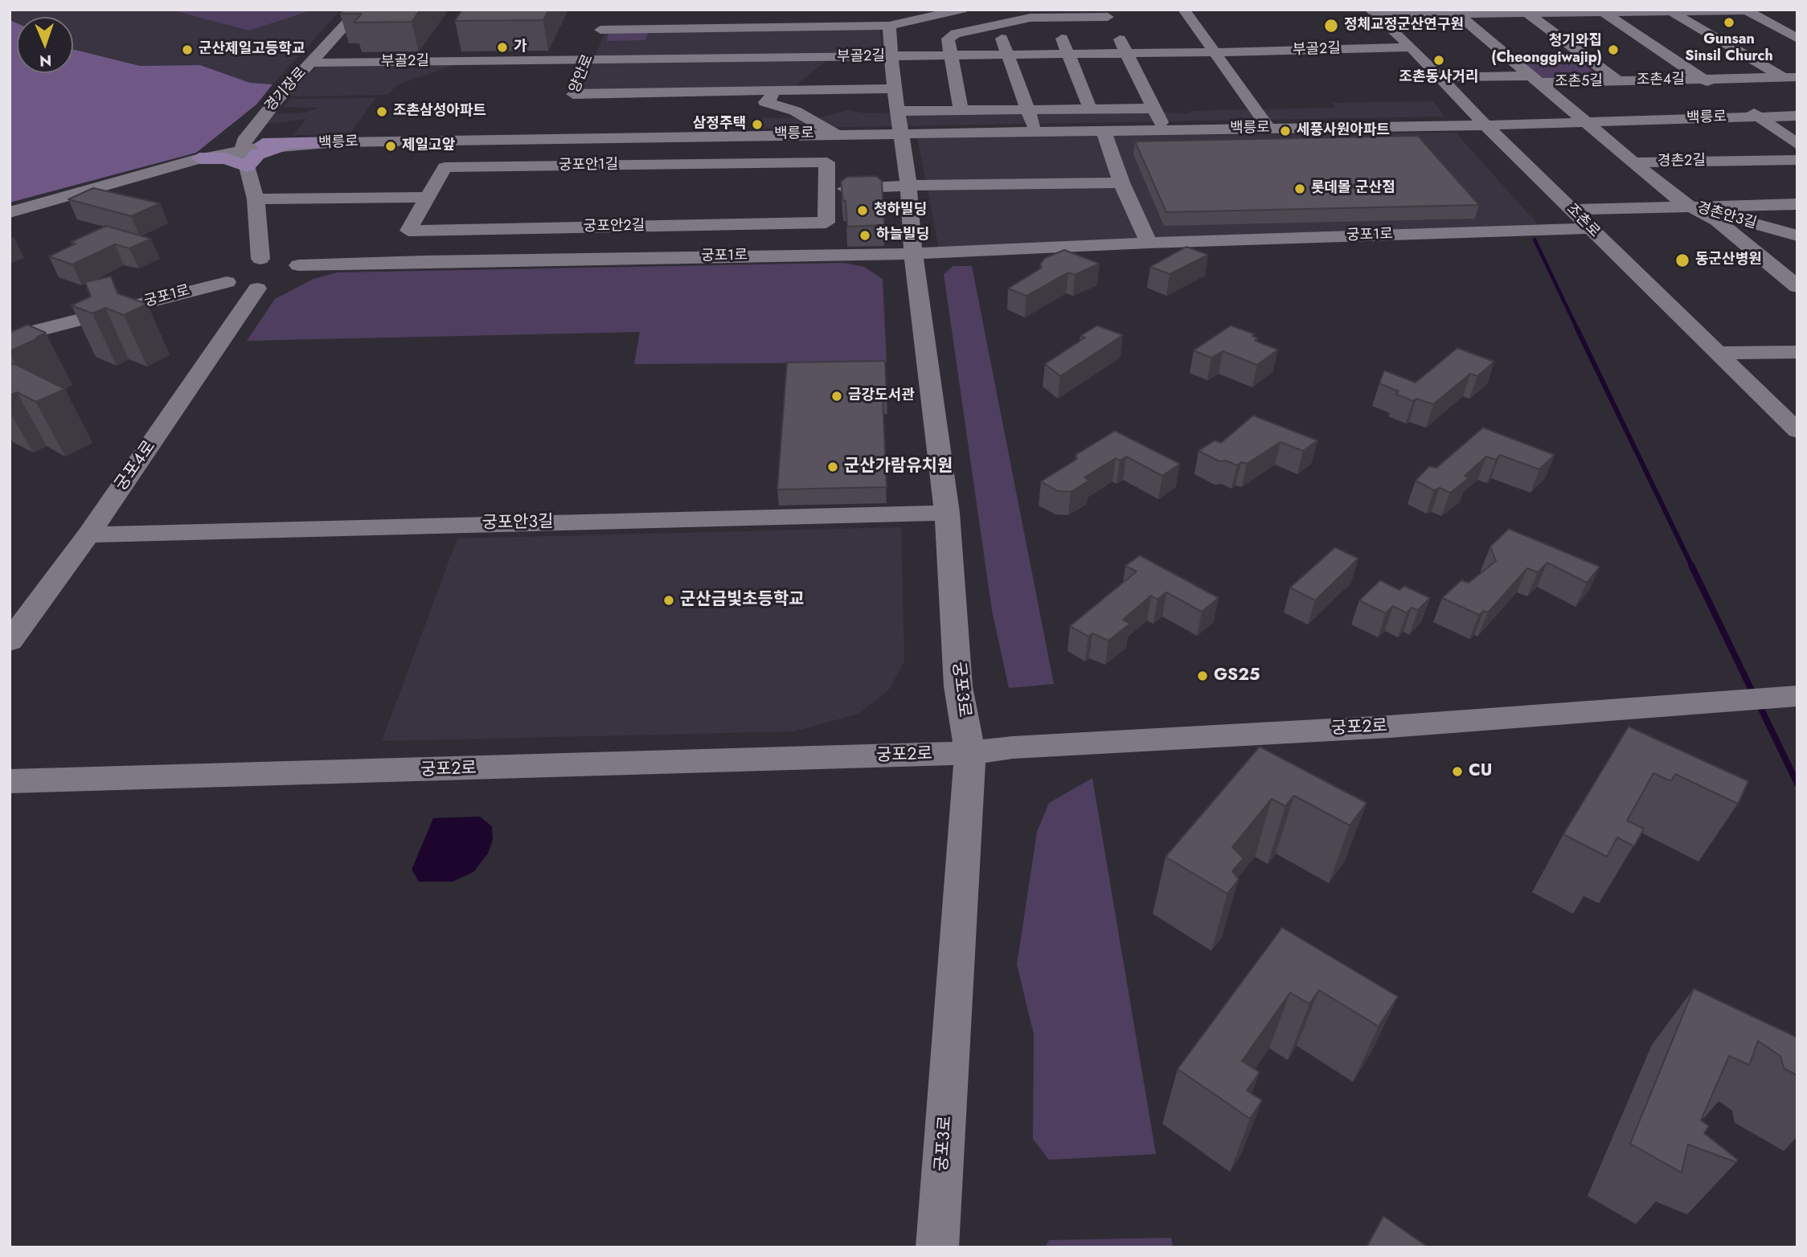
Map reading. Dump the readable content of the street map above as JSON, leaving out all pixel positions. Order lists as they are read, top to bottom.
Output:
{
  "streets": {
    "street": [
      "부골2길",
      "양안로",
      "조촌4길",
      "조촌5길",
      "경기장로",
      "백릉로",
      "경촌2길",
      "궁포안1길",
      "경촌안3길",
      "조촌로",
      "궁포안2길",
      "궁포1로",
      "궁포4로",
      "궁포안3길",
      "궁포3로",
      "궁포2로"
    ]
  },
  "crossings": [
    ["부골2길", "양안로"],
    ["부골2길", "경기장로"],
    ["부골2길", "조촌로"],
    ["부골2길", "궁포3로"],
    ["조촌4길", "조촌5길"],
    ["조촌5길", "백릉로"],
    ["백릉로", "조촌로"],
    ["백릉로", "궁포3로"],
    ["경촌2길", "경촌안3길"],
    ["궁포안1길", "궁포안2길"],
    ["조촌로", "궁포1로"],
    ["궁포1로", "궁포4로"],
    ["궁포1로", "궁포3로"],
    ["궁포4로", "궁포안3길"],
    ["궁포안3길", "궁포3로"],
    ["궁포3로", "궁포2로"]
  ],
  "places": [
    "Gunsan Sinsil Church",
    "정체교정군산연구원",
    "가",
    "군산제일고등학교",
    "청기와집 (Cheonggiwajip)",
    "조촌동사거리",
    "조촌삼성아파트",
    "삼정주택",
    "세풍사원아파트",
    "제일고앞",
    "롯데몰 군산점",
    "청하빌딩",
    "하늘빌딩",
    "동군산병원",
    "금강도서관",
    "군산가람유치원",
    "군산금빛초등학교",
    "GS25",
    "CU"
  ],
  "north": "bottom"
}
